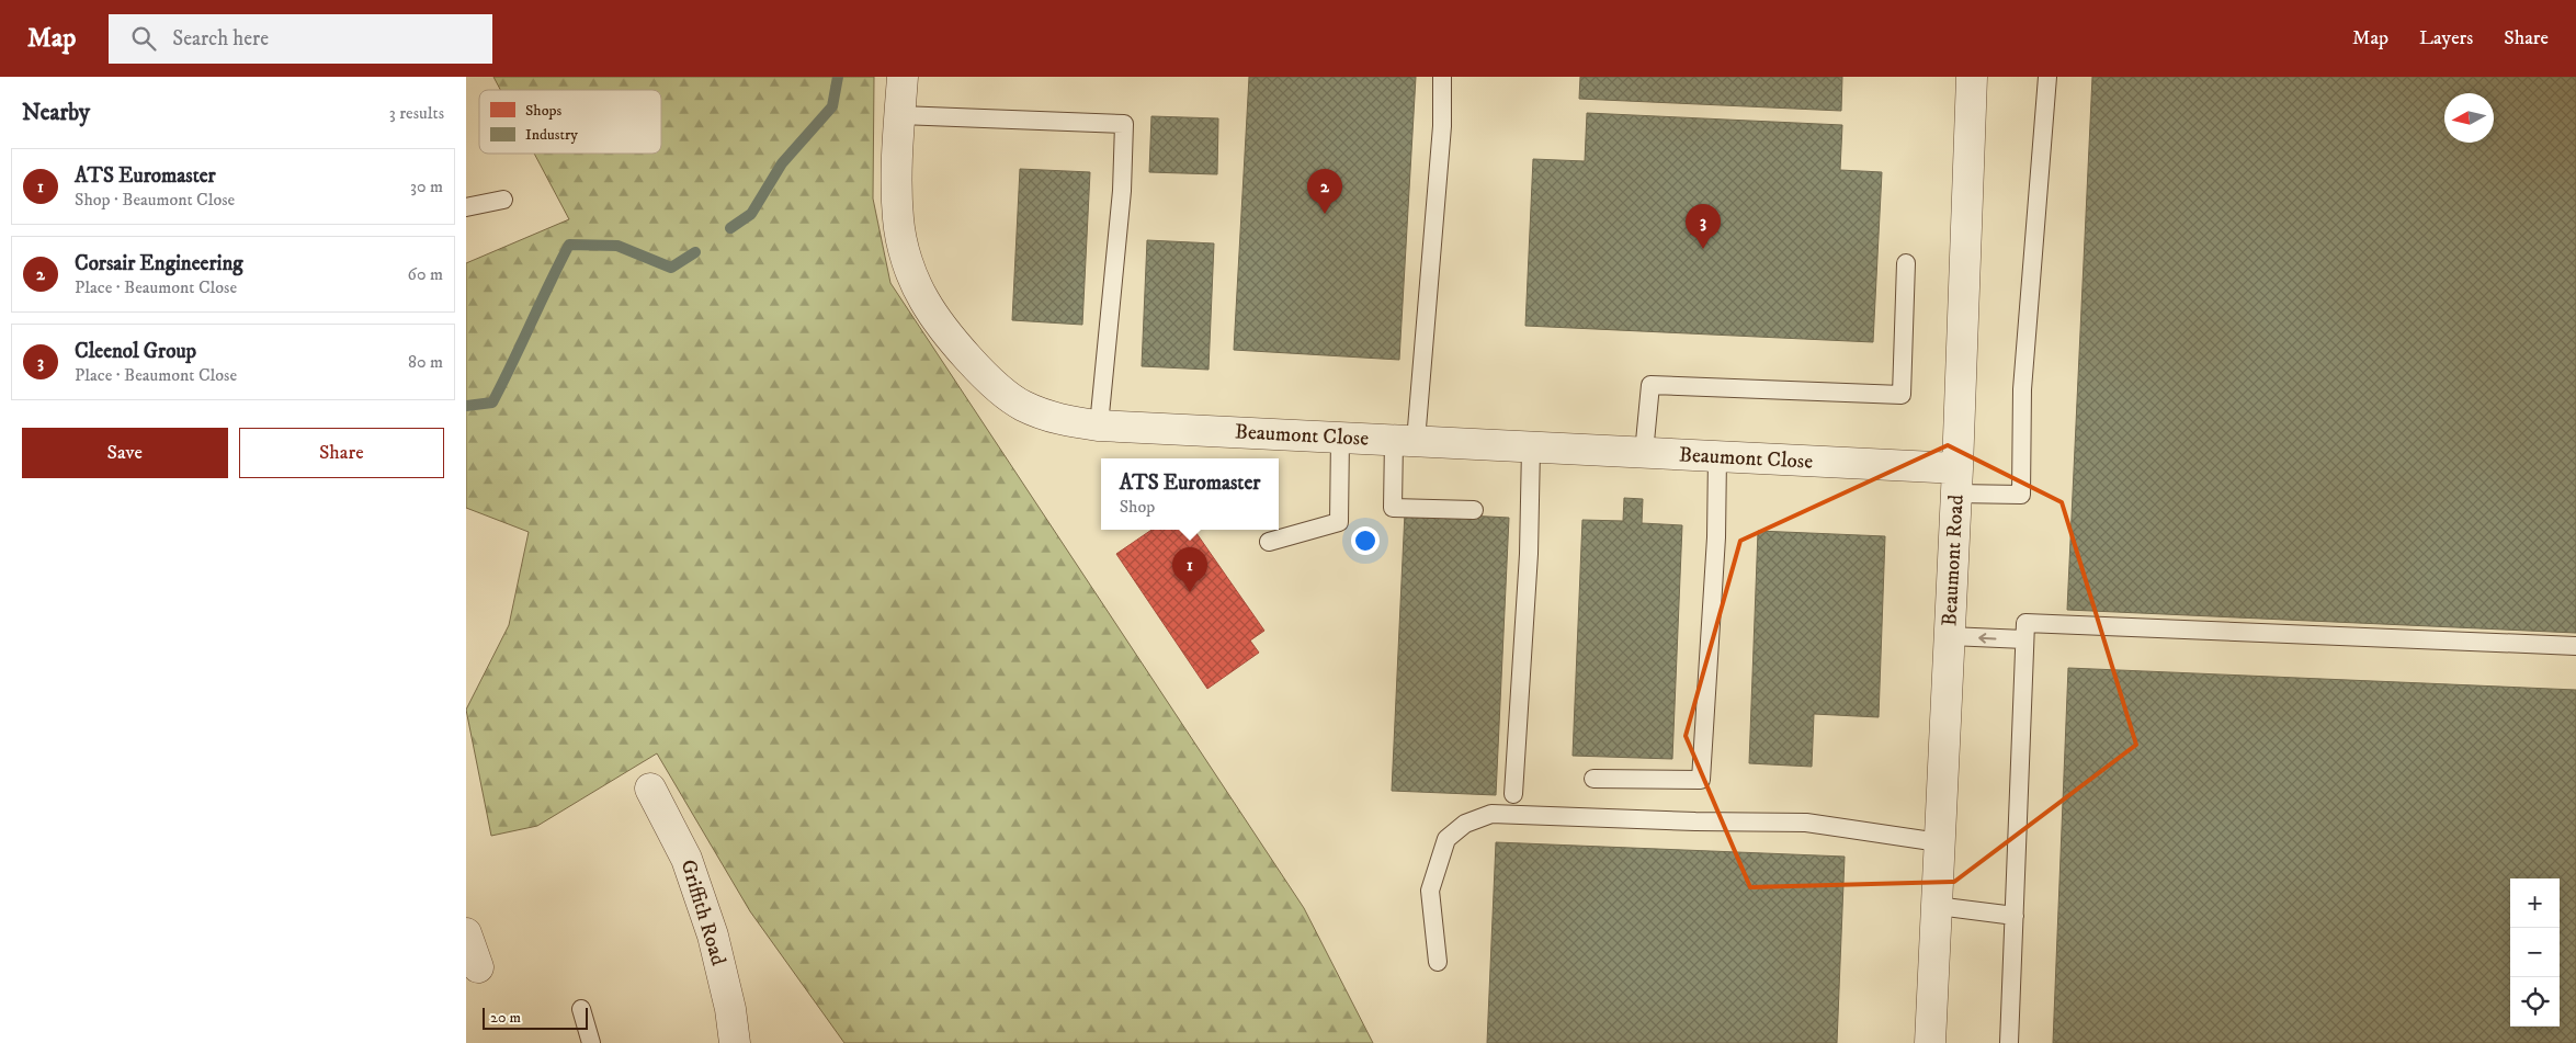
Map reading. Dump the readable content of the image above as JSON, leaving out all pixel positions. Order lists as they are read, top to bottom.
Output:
{
  "streets": {
    "street": ["Beaumont Close", "Beaumont Road", "Griffith Road"]
  },
  "crossings": [
    ["Beaumont Close", "Beaumont Road"]
  ],
  "legend": ["Shops", "Industry"],
  "scale_bar": "20 m",
  "north": "left",
  "page": {
    "header": "Map",
    "search": "Search here",
    "nav": ["Map", "Layers", "Share"],
    "heading": ["Nearby", "3 results"],
    "list": [
      {
        "mark": "1",
        "name": "ATS Euromaster",
        "note": "Shop · Beaumont Close",
        "value": "30 m"
      },
      {
        "mark": "2",
        "name": "Corsair Engineering",
        "note": "Place · Beaumont Close",
        "value": "60 m"
      },
      {
        "mark": "3",
        "name": "Cleenol Group",
        "note": "Place · Beaumont Close",
        "value": "80 m"
      }
    ],
    "pins": ["2", "3", "1"],
    "buttons": ["Save", "Share"],
    "popup": ["ATS Euromaster", "Shop"],
    "map_buttons": ["+", "−"],
    "scale": "20 m"
  }
}
